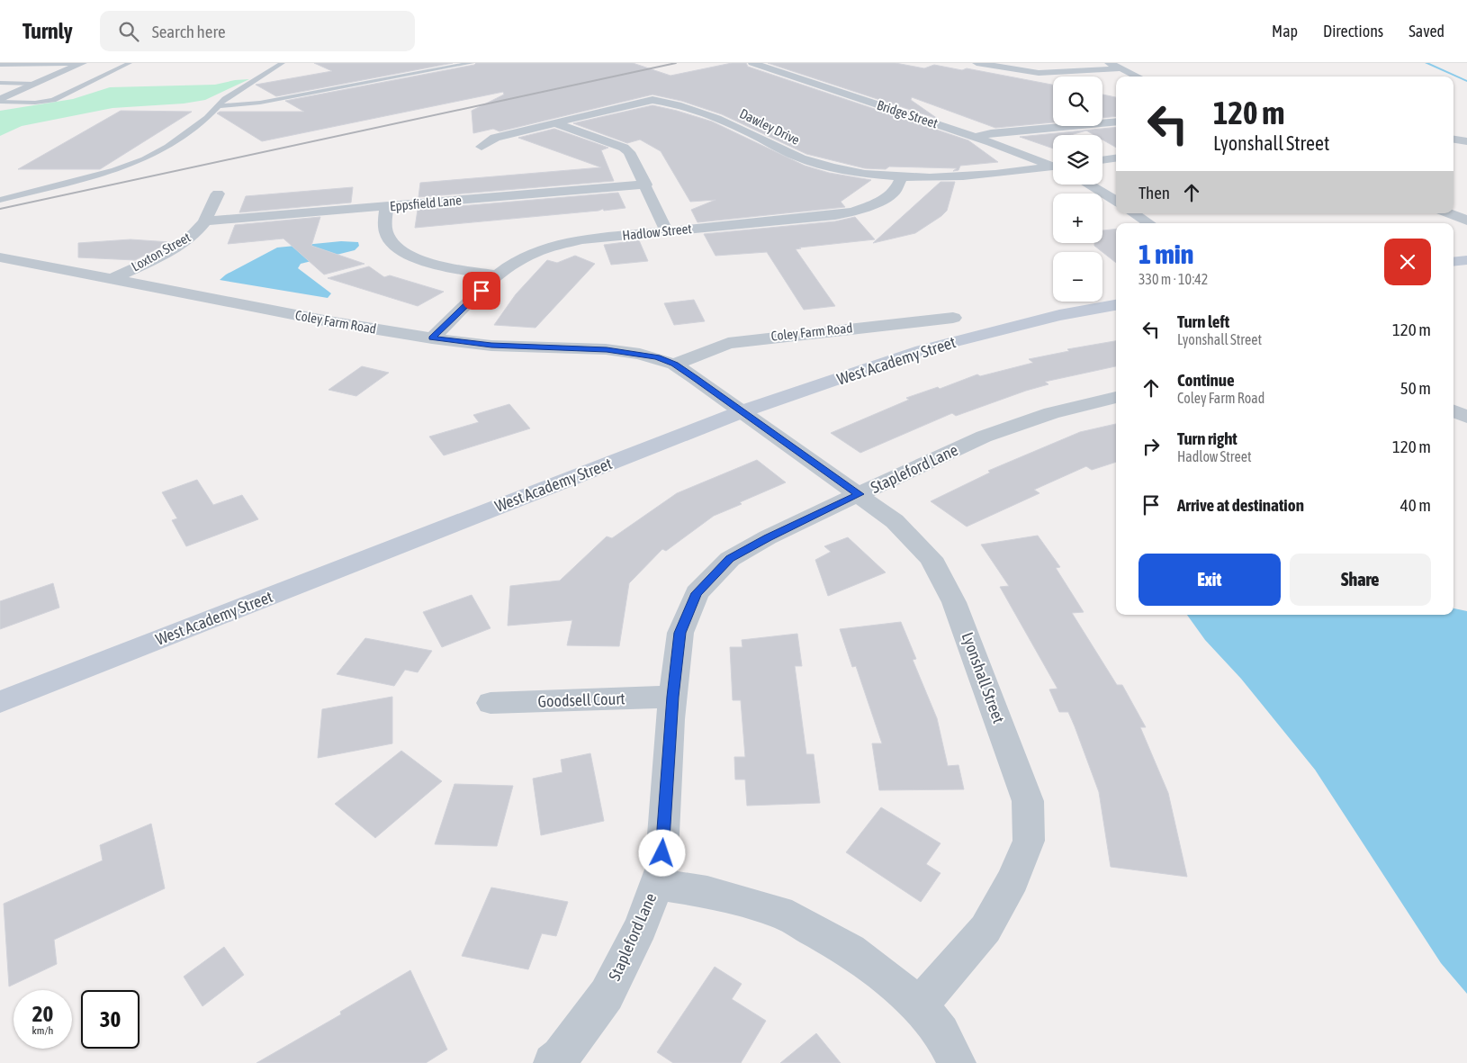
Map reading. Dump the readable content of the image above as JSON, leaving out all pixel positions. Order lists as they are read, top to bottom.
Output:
{
  "streets": {
    "main road": ["West Academy Street"],
    "street": [
      "Bridge Street",
      "Dawley Drive",
      "Eppsfield Lane",
      "Hadlow Street",
      "Loxton Street",
      "Coley Farm Road",
      "Stapleford Lane",
      "Lyonshall Street",
      "Goodsell Court"
    ]
  },
  "crossings": [
    ["Dawley Drive", "Hadlow Street"],
    ["Eppsfield Lane", "Loxton Street"],
    ["Hadlow Street", "Coley Farm Road"],
    ["Loxton Street", "Coley Farm Road"],
    ["Coley Farm Road", "West Academy Street"],
    ["Coley Farm Road", "Lyonshall Street"],
    ["West Academy Street", "Lyonshall Street"],
    ["Stapleford Lane", "Lyonshall Street"],
    ["Stapleford Lane", "Goodsell Court"]
  ],
  "page": {
    "header": "Turnly",
    "search": "Search here",
    "nav": ["Map", "Directions", "Saved"],
    "map_buttons": ["+", "−"],
    "turn": ["120 m", "Lyonshall Street"],
    "then": "Then",
    "heading": ["1 min", "330 m · 10:42"],
    "list": [
      {
        "name": "Turn left",
        "note": "Lyonshall Street",
        "value": "120 m"
      },
      {
        "name": "Continue",
        "note": "Coley Farm Road",
        "value": "50 m"
      },
      {
        "name": "Turn right",
        "note": "Hadlow Street",
        "value": "120 m"
      },
      {
        "name": "Arrive at destination",
        "value": "40 m"
      }
    ],
    "buttons": ["Exit", "Share"],
    "speed": "20 km/h",
    "limit": "30"
  }
}
